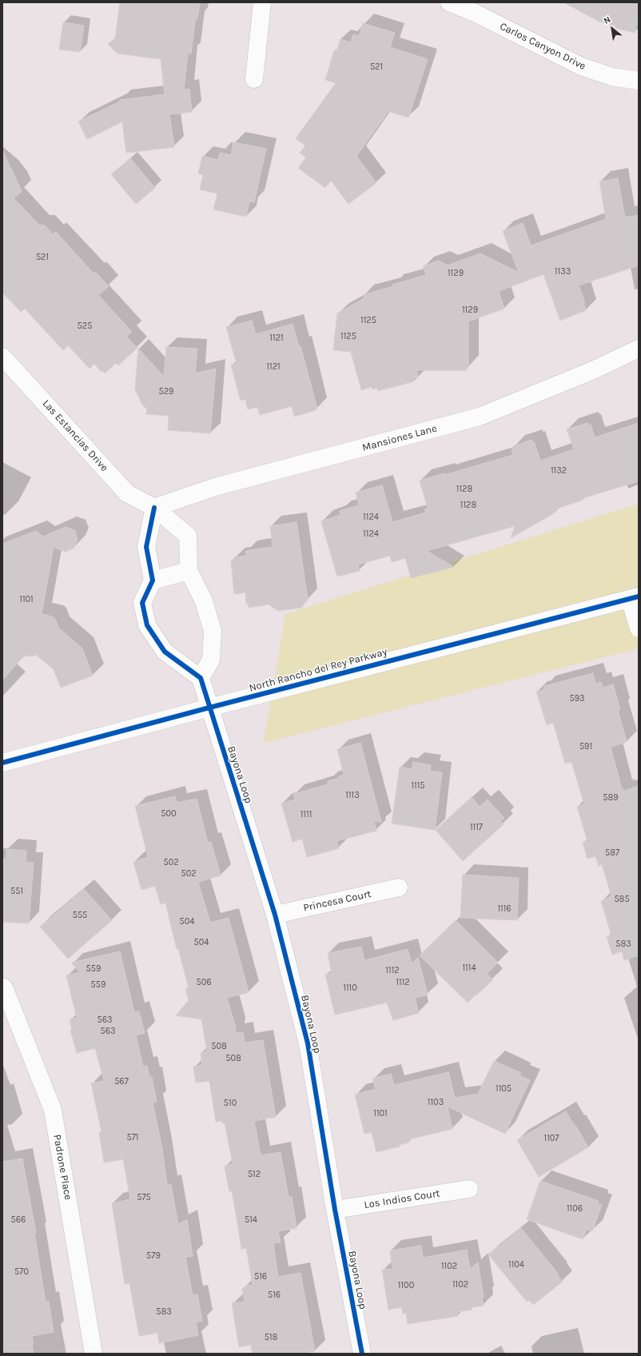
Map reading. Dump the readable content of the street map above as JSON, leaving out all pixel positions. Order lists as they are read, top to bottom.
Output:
{
  "streets": {
    "street": [
      "Carlos Canyon Drive",
      "Las Estancias Drive",
      "Mansiones Lane",
      "North Rancho del Rey Parkway",
      "Bayona Loop",
      "Princesa Court",
      "Padrone Place",
      "Los Indios Court"
    ]
  },
  "crossings": [
    ["Las Estancias Drive", "Mansiones Lane"],
    ["North Rancho del Rey Parkway", "Bayona Loop"],
    ["Bayona Loop", "Princesa Court"],
    ["Bayona Loop", "Los Indios Court"]
  ],
  "house_numbers": [
    "521",
    "521",
    "1133",
    "1129",
    "1129",
    "1125",
    "525",
    "1125",
    "1121",
    "1121",
    "529",
    "1132",
    "1128",
    "1128",
    "1124",
    "1124",
    "1101",
    "593",
    "591",
    "1115",
    "1113",
    "589",
    "500",
    "1111",
    "1117",
    "587",
    "502",
    "502",
    "551",
    "585",
    "1116",
    "555",
    "504",
    "504",
    "583",
    "1114",
    "559",
    "1112",
    "506",
    "1112",
    "559",
    "1110",
    "563",
    "563",
    "508",
    "508",
    "567",
    "1105",
    "1103",
    "510",
    "1101",
    "571",
    "1107",
    "512",
    "575",
    "1106",
    "566",
    "514",
    "579",
    "1104",
    "1102",
    "570",
    "516",
    "1102",
    "1100",
    "516",
    "583",
    "518"
  ],
  "north": "top left"
}
